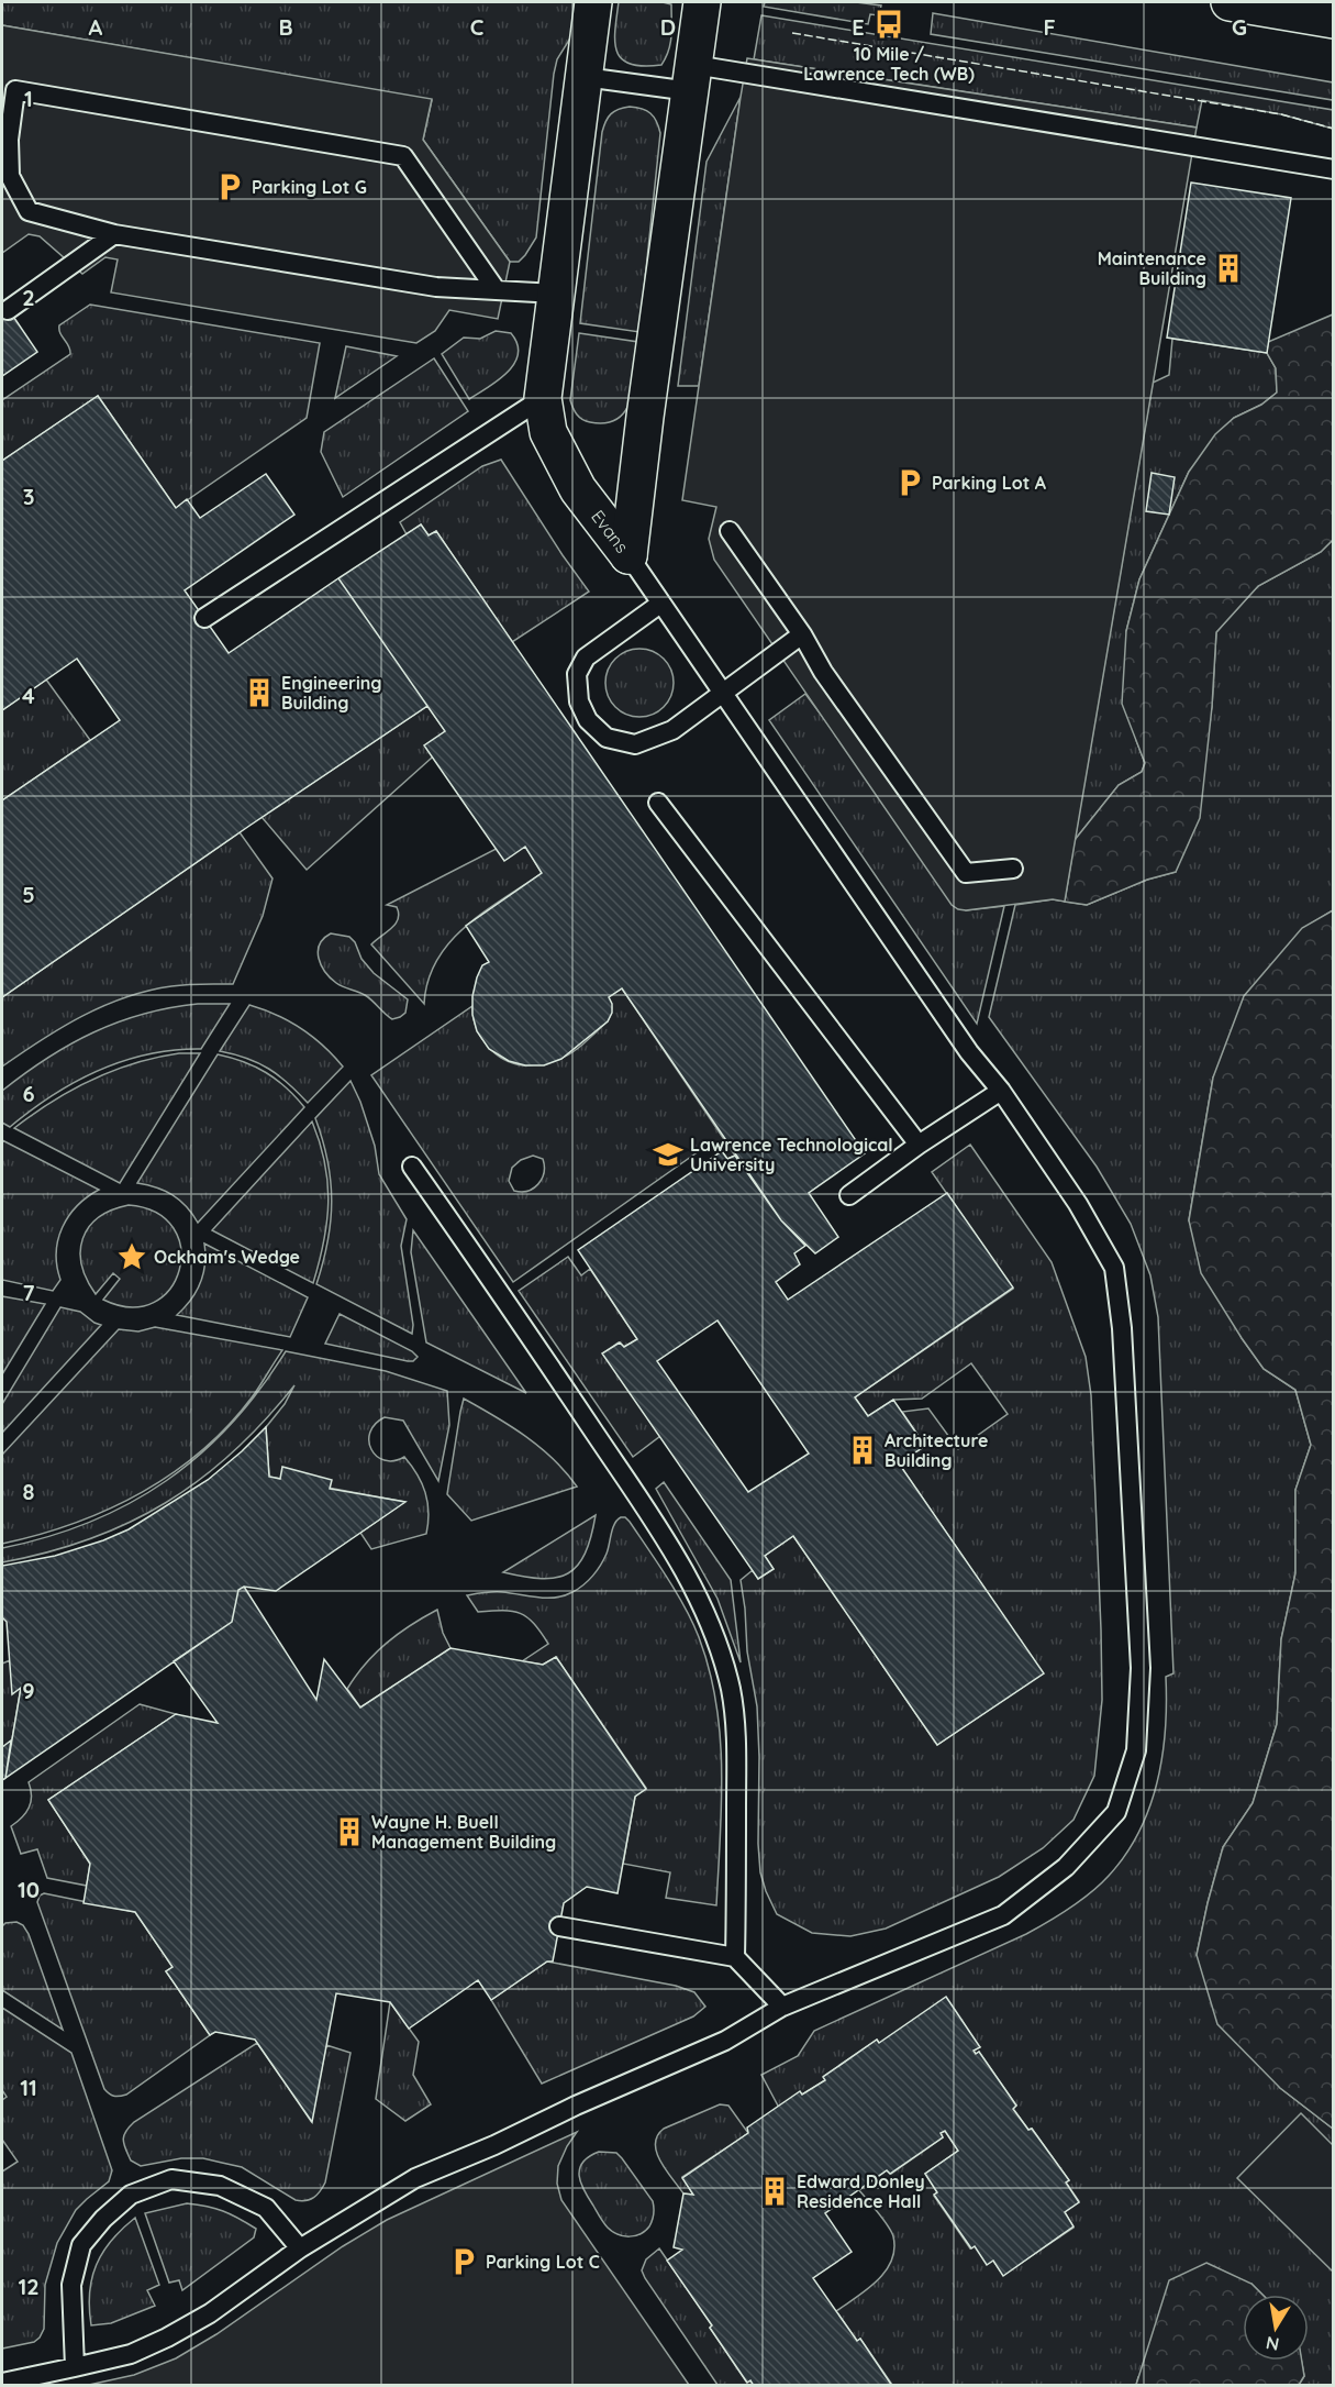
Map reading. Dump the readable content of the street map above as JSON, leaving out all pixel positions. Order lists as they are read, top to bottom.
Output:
{
  "streets": {
    "street": ["Evans"]
  },
  "places": {
    "bus stop": ["10 Mile / Lawrence Tech (WB)"],
    "parking": ["Parking Lot G", "Parking Lot A", "Parking Lot C"],
    "building": [
      "Maintenance Building",
      "Engineering Building",
      "Architecture Building",
      "Wayne H. Buell Management Building",
      "Edward Donley Residence Hall"
    ],
    "school or university": ["Lawrence Technological University"],
    "place": ["Ockham's Wedge"]
  },
  "north": "bottom",
  "grid": {
    "columns": [
      "A",
      "B",
      "C",
      "D",
      "E",
      "F",
      "G"
    ],
    "rows": [
      "1",
      "2",
      "3",
      "4",
      "5",
      "6",
      "7",
      "8",
      "9",
      "10",
      "11",
      "12"
    ]
  }
}
